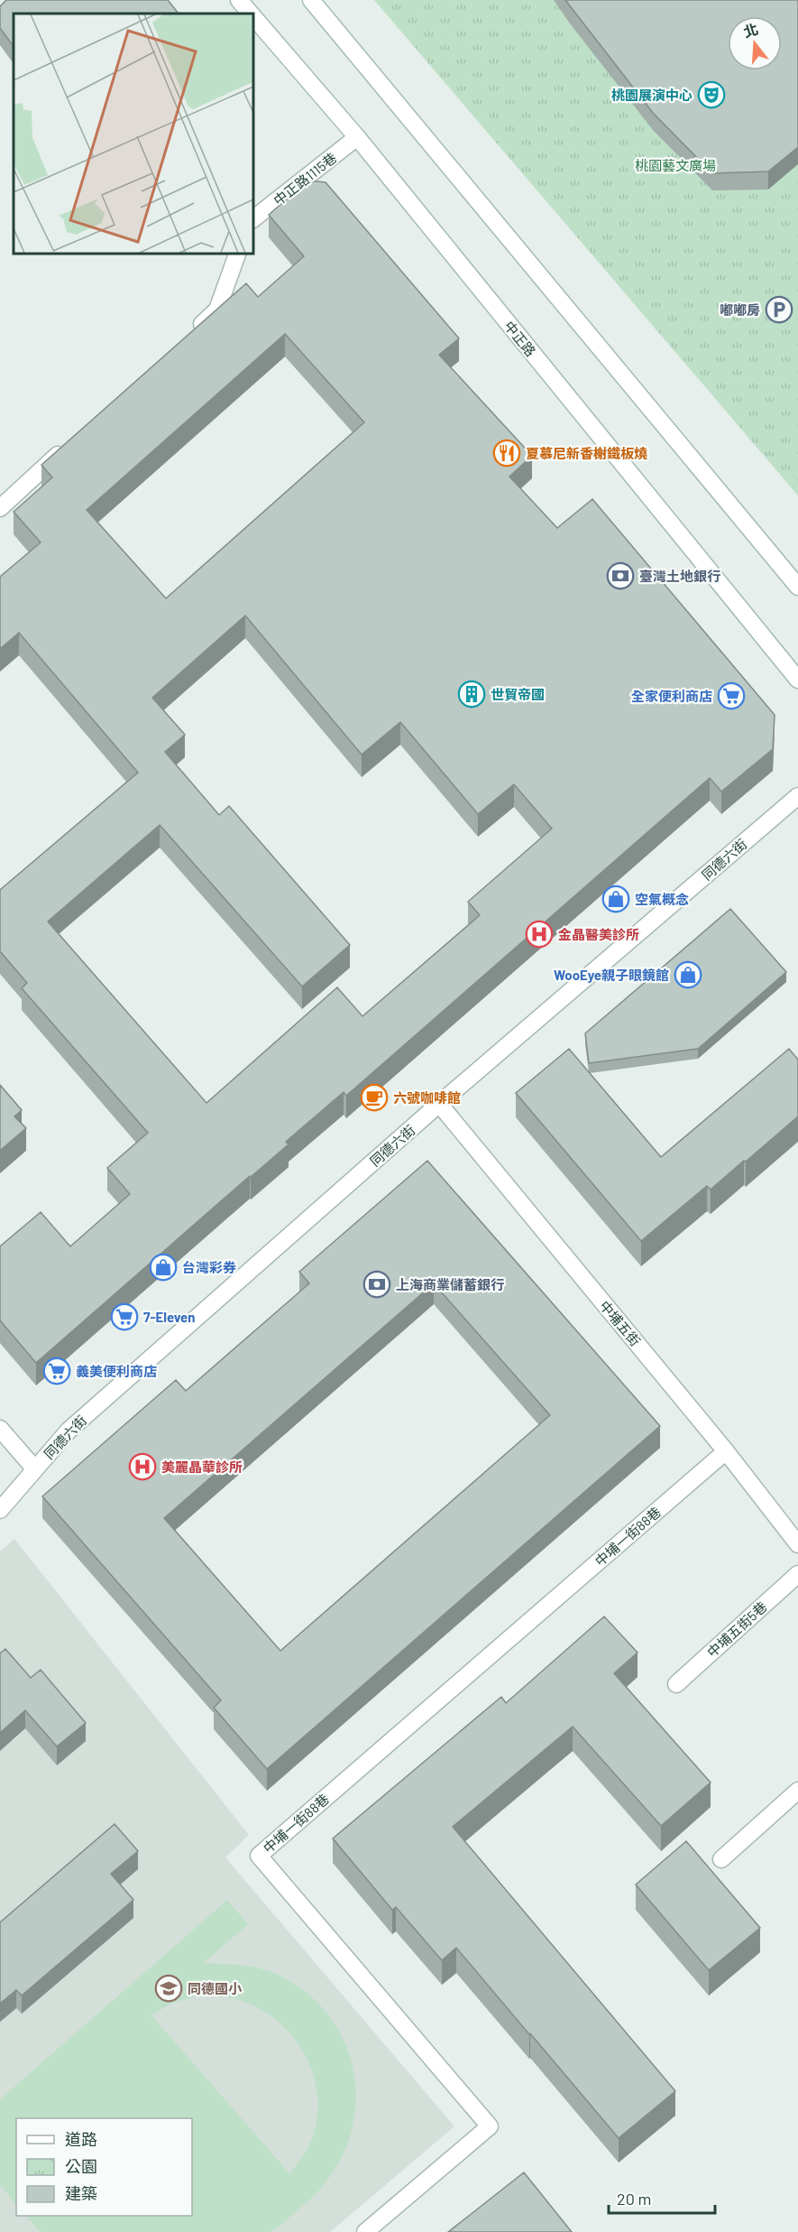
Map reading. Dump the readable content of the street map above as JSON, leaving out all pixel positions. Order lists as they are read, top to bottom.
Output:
{
  "streets": {
    "street": [
      "中正路1115巷",
      "中正路",
      "同德六街",
      "中埔五街",
      "中埔一街88巷",
      "中埔五街5巷"
    ]
  },
  "crossings": [
    ["中正路1115巷", "中正路"],
    ["同德六街", "中埔五街"],
    ["中埔五街", "中埔一街88巷"]
  ],
  "parks": ["桃園藝文廣場"],
  "places": {
    "theatre": ["桃園展演中心"],
    "parking": ["嘟嘟房"],
    "restaurant": ["夏慕尼新香榭鐵板燒"],
    "bank": ["臺灣土地銀行", "上海商業儲蓄銀行"],
    "building": ["世貿帝國"],
    "supermarket": ["全家便利商店", "7-Eleven", "義美便利商店"],
    "shop": ["空氣概念", "WooEye親子眼鏡館", "台灣彩券"],
    "hospital": ["金晶醫美診所", "美麗晶華診所"],
    "cafe": ["六號咖啡館"],
    "school or university": ["同德國小"]
  },
  "legend": ["道路", "公園", "建築"],
  "scale_bar": "20 m",
  "north": "top"
}
